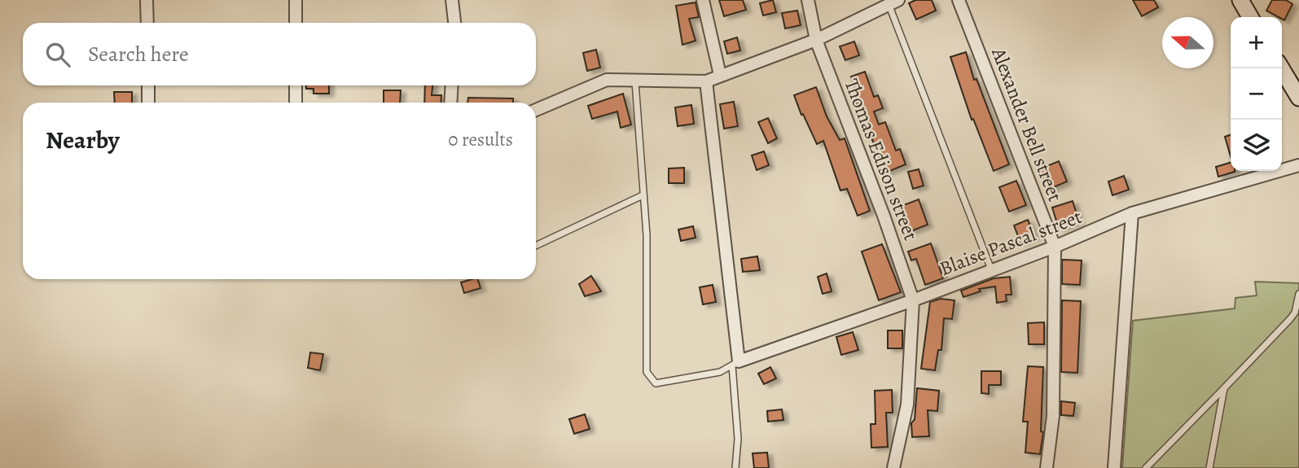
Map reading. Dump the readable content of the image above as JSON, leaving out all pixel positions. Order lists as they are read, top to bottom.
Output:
{
  "streets": {
    "street": ["Alexander Bell street", "Thomas Edison street", "Blaise Pascal street"]
  },
  "crossings": [
    ["Alexander Bell street", "Blaise Pascal street"],
    ["Thomas Edison street", "Blaise Pascal street"]
  ],
  "north": "left",
  "page": {
    "map_buttons": ["+", "−"],
    "search": "Search here",
    "heading": ["Nearby", "0 results"]
  }
}
